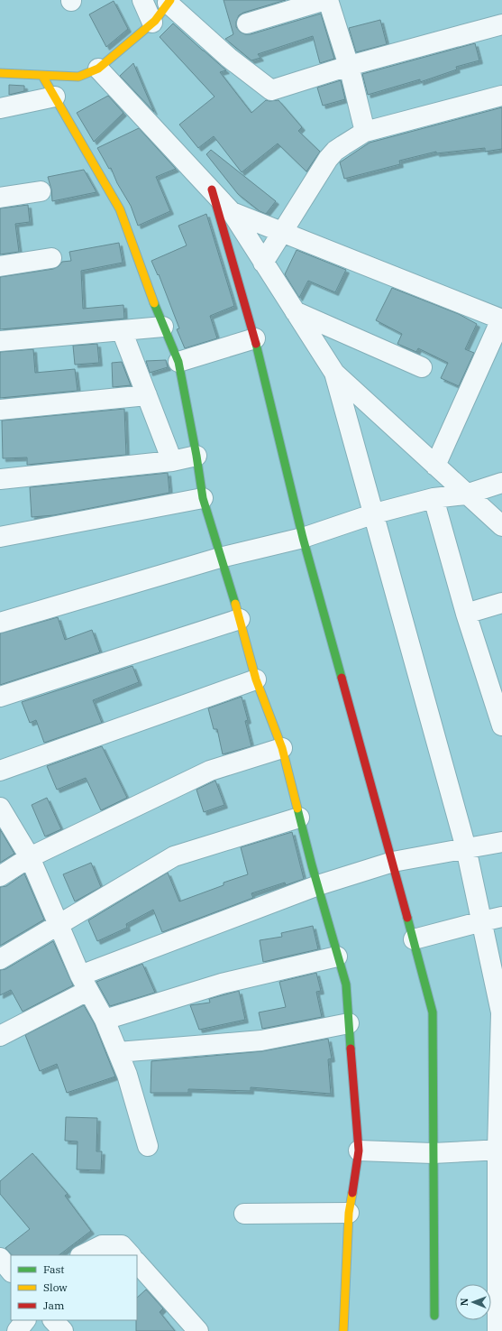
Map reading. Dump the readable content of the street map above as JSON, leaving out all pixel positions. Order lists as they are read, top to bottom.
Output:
{
  "legend": ["Fast", "Slow", "Jam"],
  "north": "left"
}
